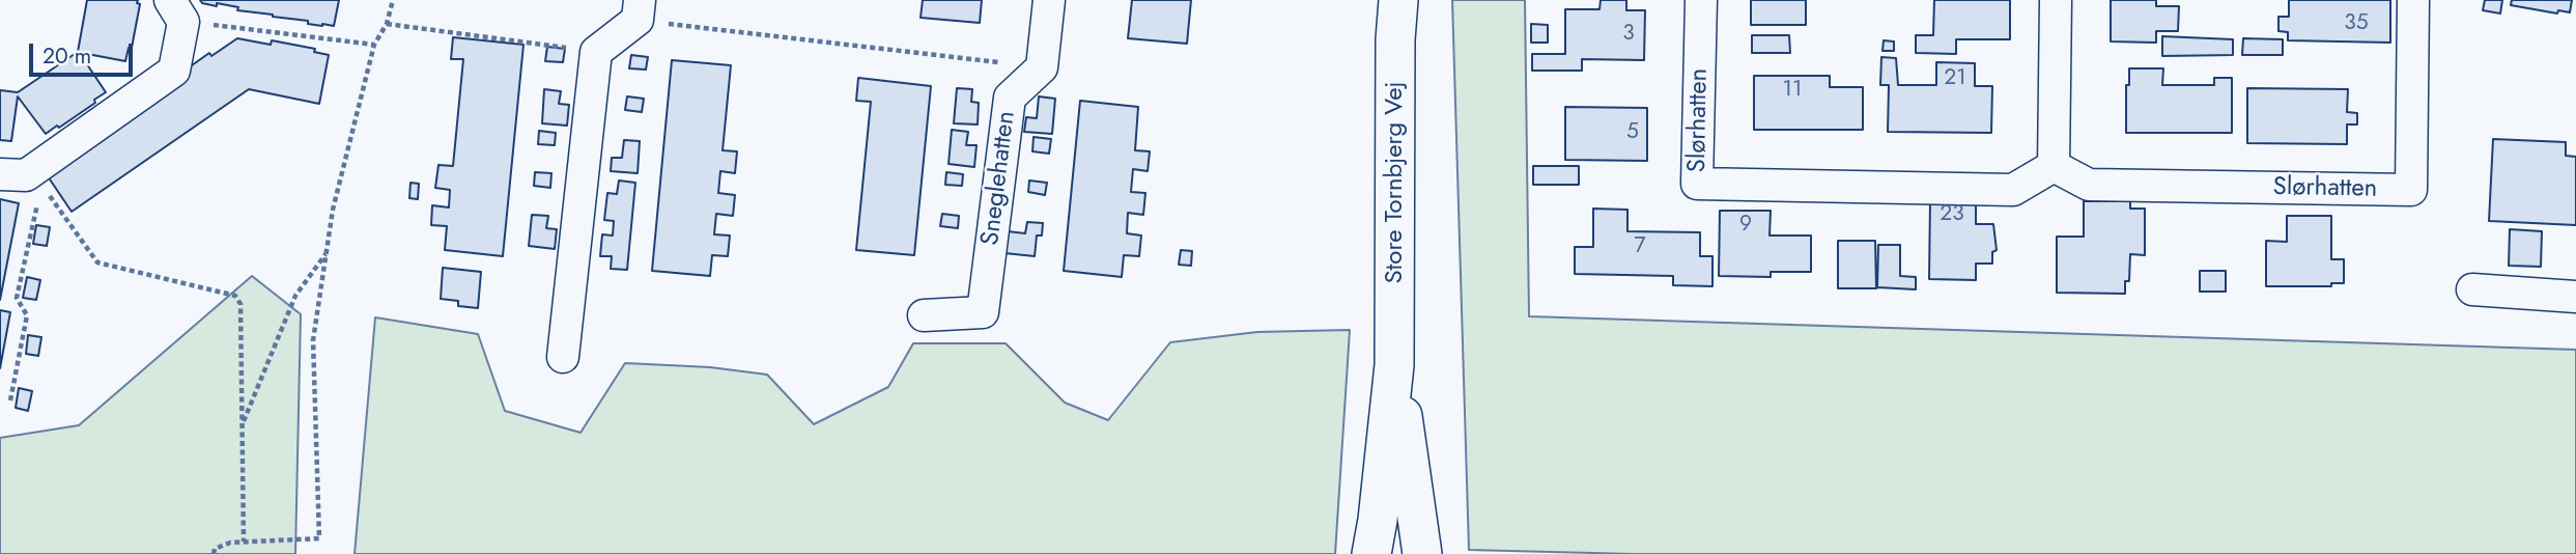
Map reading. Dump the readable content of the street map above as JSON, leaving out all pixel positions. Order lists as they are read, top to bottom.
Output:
{
  "streets": {
    "street": ["Slørhatten", "Sneglehatten", "Store Tornbjerg Vej"]
  },
  "house_numbers": [
    "35",
    "3",
    "21",
    "11",
    "5",
    "23",
    "9",
    "7"
  ],
  "scale_bar": "20 m"
}
